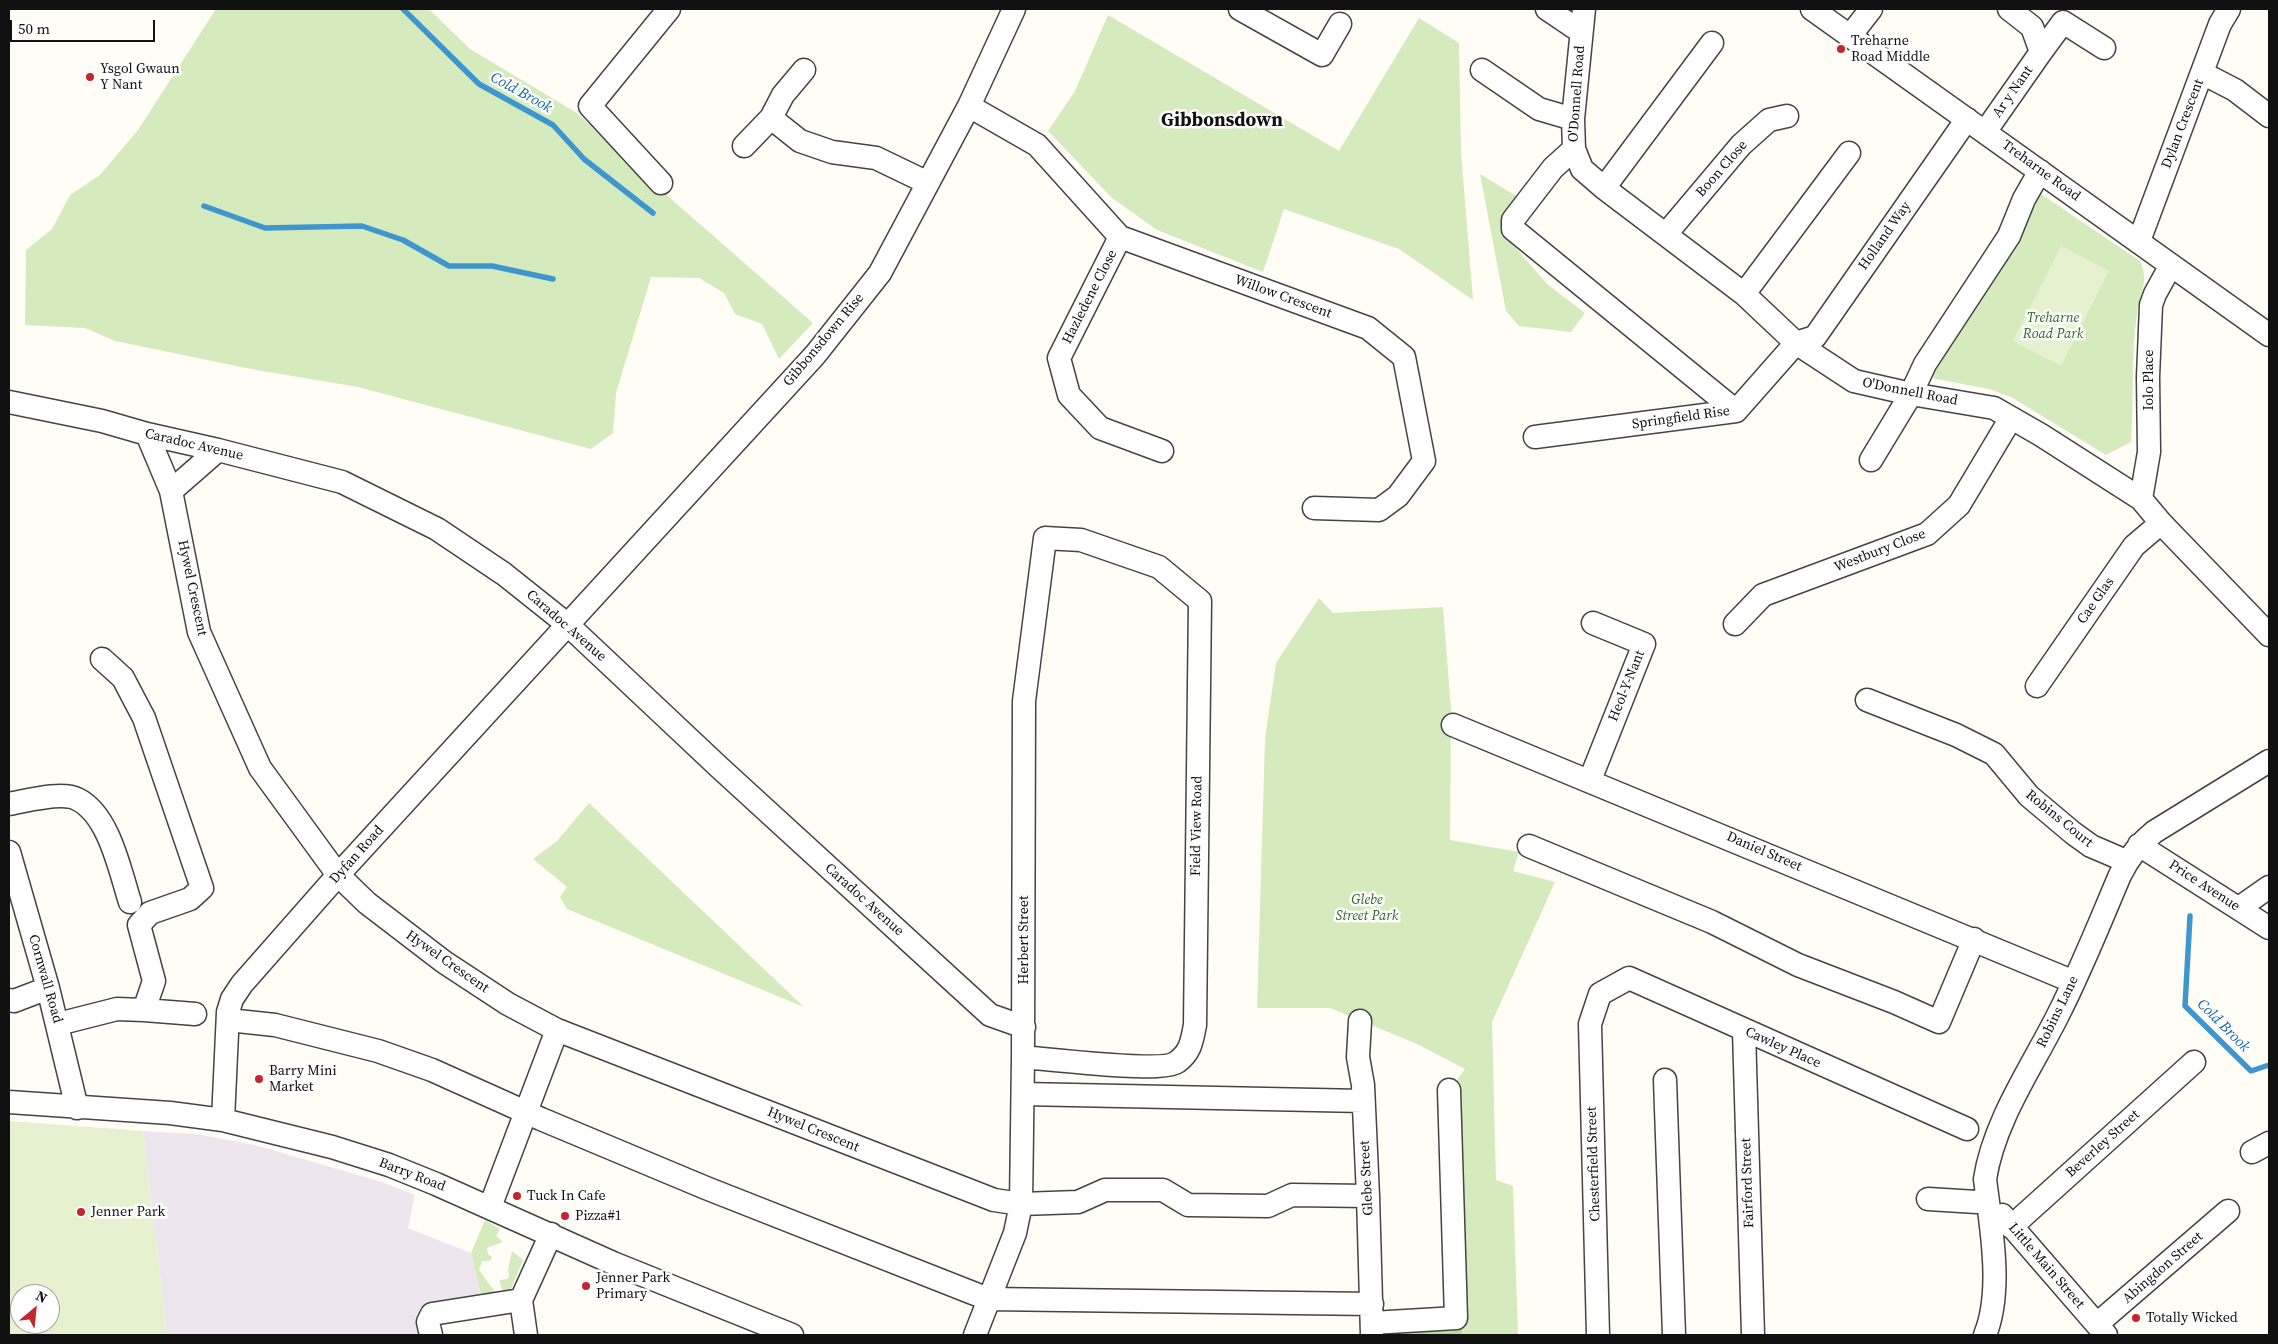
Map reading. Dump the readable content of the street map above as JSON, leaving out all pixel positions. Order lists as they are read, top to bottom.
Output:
{
  "streets": {
    "street": [
      "Ar y Nant",
      "O'Donnell Road",
      "Dylan Crescent",
      "Boon Close",
      "Treharne Road",
      "Holland Way",
      "Hazledene Close",
      "Willow Crescent",
      "Gibbonsdown Rise",
      "Iolo Place",
      "Springfield Rise",
      "Caradoc Avenue",
      "Westbury Close",
      "Hywel Crescent",
      "Cae Glas",
      "Heol-Y-Nant",
      "Robins Court",
      "Field View Road",
      "Daniel Street",
      "Dyfan Road",
      "Price Avenue",
      "Herbert Street",
      "Cornwall Road",
      "Robins Lane",
      "Cawley Place",
      "Beverley Street",
      "Chesterfield Street",
      "Barry Road",
      "Glebe Street",
      "Fairford Street",
      "Little Main Street",
      "Abingdon Street"
    ]
  },
  "crossings": [
    ["Ar y Nant", "Treharne Road"],
    ["Ar y Nant", "Holland Way"],
    ["O'Donnell Road", "Boon Close"],
    ["O'Donnell Road", "Holland Way"],
    ["O'Donnell Road", "Iolo Place"],
    ["O'Donnell Road", "Springfield Rise"],
    ["O'Donnell Road", "Westbury Close"],
    ["O'Donnell Road", "Cae Glas"],
    ["Dylan Crescent", "Treharne Road"],
    ["Treharne Road", "Holland Way"],
    ["Treharne Road", "Iolo Place"],
    ["Holland Way", "Springfield Rise"],
    ["Hazledene Close", "Willow Crescent"],
    ["Willow Crescent", "Gibbonsdown Rise"],
    ["Gibbonsdown Rise", "Caradoc Avenue"],
    ["Gibbonsdown Rise", "Dyfan Road"],
    ["Caradoc Avenue", "Hywel Crescent"],
    ["Caradoc Avenue", "Dyfan Road"],
    ["Caradoc Avenue", "Herbert Street"],
    ["Hywel Crescent", "Dyfan Road"],
    ["Hywel Crescent", "Herbert Street"],
    ["Hywel Crescent", "Glebe Street"],
    ["Heol-Y-Nant", "Daniel Street"],
    ["Robins Court", "Price Avenue"],
    ["Robins Court", "Robins Lane"],
    ["Field View Road", "Herbert Street"],
    ["Daniel Street", "Robins Lane"],
    ["Dyfan Road", "Barry Road"],
    ["Price Avenue", "Robins Lane"],
    ["Cornwall Road", "Barry Road"],
    ["Robins Lane", "Little Main Street"],
    ["Cawley Place", "Chesterfield Street"],
    ["Cawley Place", "Fairford Street"],
    ["Beverley Street", "Little Main Street"],
    ["Little Main Street", "Abingdon Street"]
  ],
  "districts": ["Gibbonsdown"],
  "water": ["Cold Brook"],
  "parks": ["Treharne Road Park", "Glebe Street Park"],
  "places": [
    "Treharne Road Middle",
    "Ysgol Gwaun Y Nant",
    "Barry Mini Market",
    "Tuck In Cafe",
    "Jenner Park",
    "Pizza#1",
    "Jenner Park Primary",
    "Totally Wicked"
  ],
  "scale_bar": "50 m",
  "north": "top right"
}
